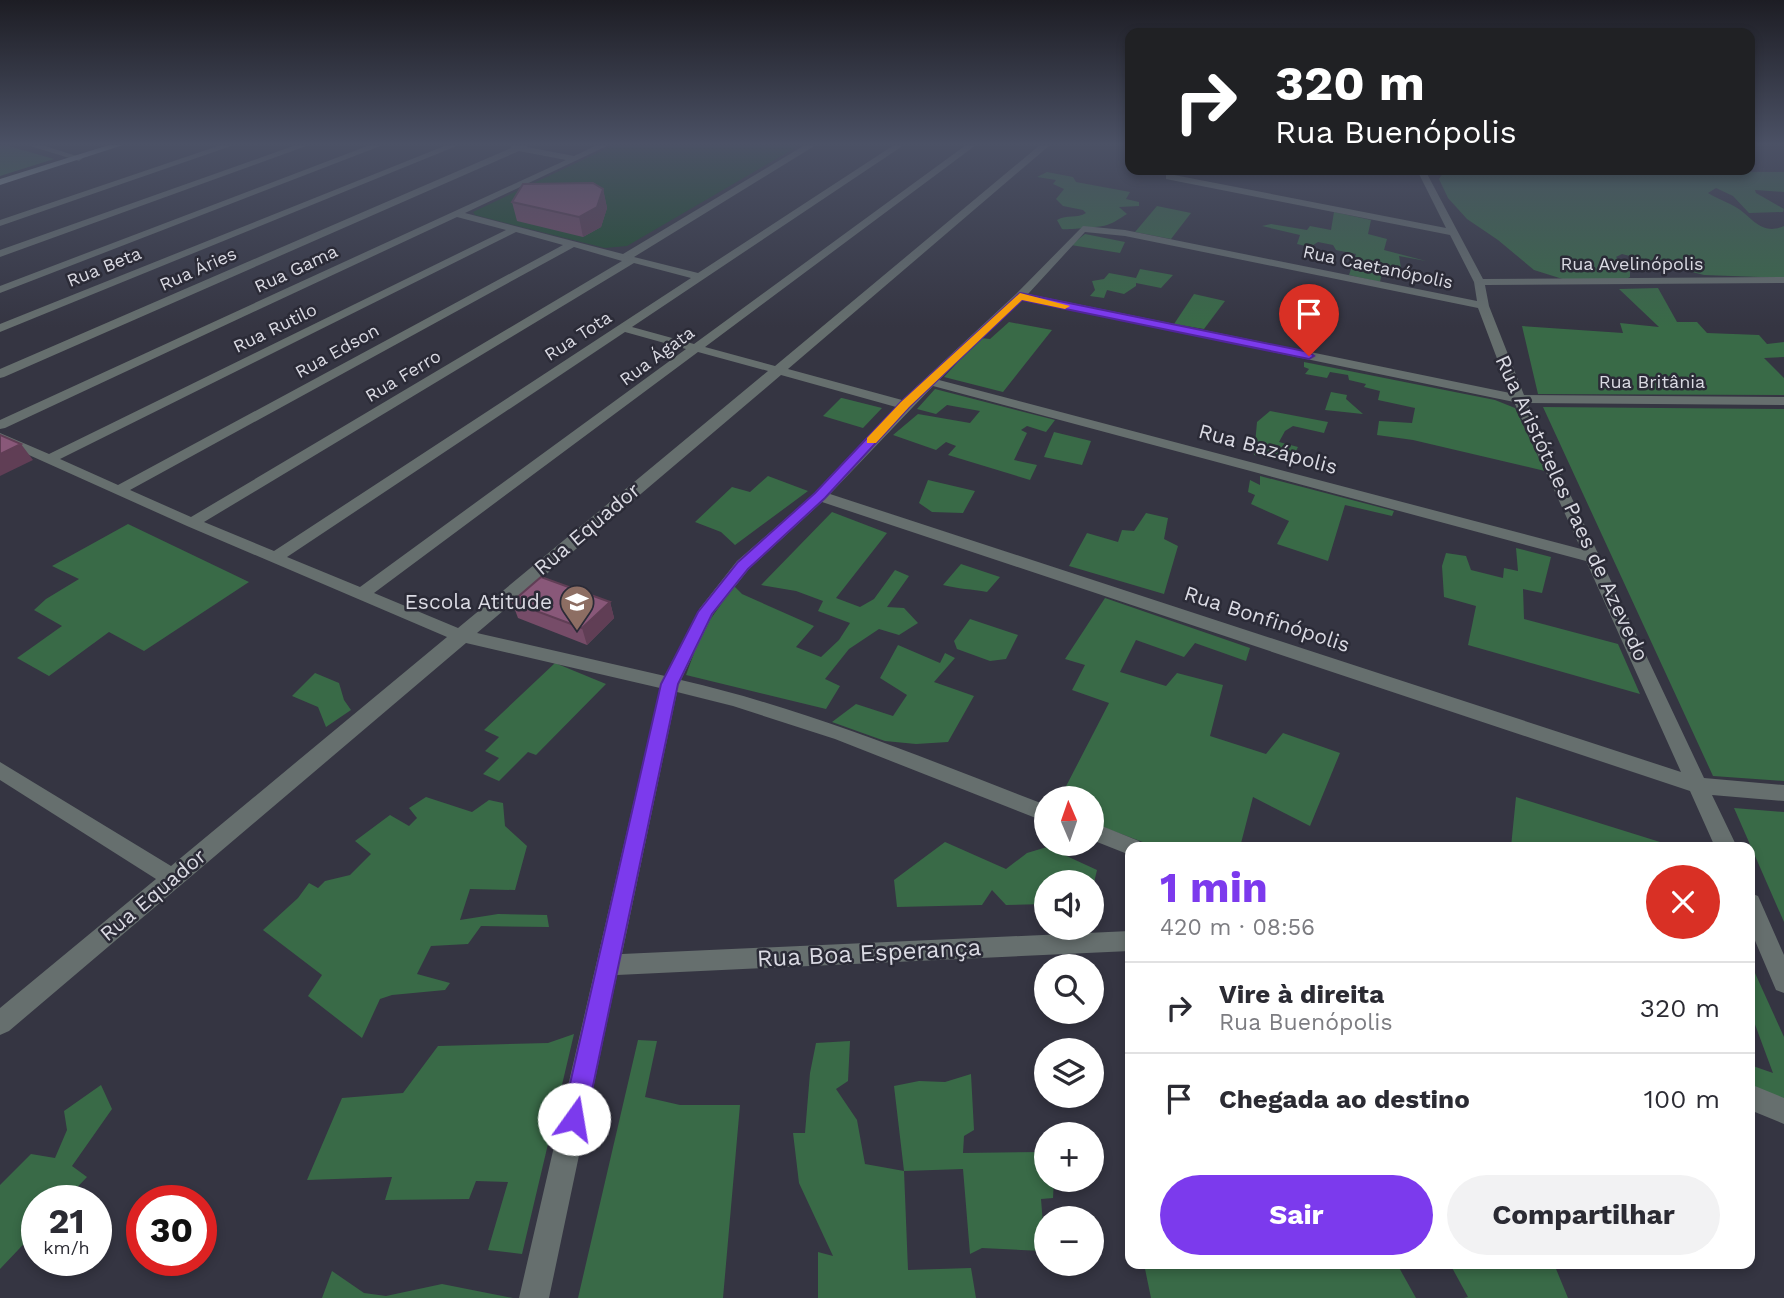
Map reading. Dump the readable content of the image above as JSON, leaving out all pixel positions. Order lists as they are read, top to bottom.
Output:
{
  "streets": {
    "street": [
      "Rua Avelinópolis",
      "Rua Beta",
      "Rua Caetanópolis",
      "Rua Áries",
      "Rua Gama",
      "Rua Rutilo",
      "Rua Tota",
      "Rua Edson",
      "Rua Ágata",
      "Rua Ferro",
      "Rua Britânia",
      "Rua Bazápolis",
      "Rua Aristóteles Paes de Azevedo",
      "Rua Equador",
      "Rua Bonfinópolis",
      "Rua Boa Esperança"
    ]
  },
  "crossings": [
    ["Rua Avelinópolis", "Rua Aristóteles Paes de Azevedo"],
    ["Rua Caetanópolis", "Rua Britânia"],
    ["Rua Caetanópolis", "Rua Aristóteles Paes de Azevedo"],
    ["Rua Britânia", "Rua Aristóteles Paes de Azevedo"],
    ["Rua Bazápolis", "Rua Aristóteles Paes de Azevedo"],
    ["Rua Aristóteles Paes de Azevedo", "Rua Bonfinópolis"]
  ],
  "places": {
    "school or university": ["Escola Atitude"]
  },
  "north": "top",
  "page": {
    "turn": ["320 m", "Rua Buenópolis"],
    "map_buttons": ["+", "−"],
    "heading": ["1 min", "420 m · 08:56"],
    "list": [
      {
        "name": "Vire à direita",
        "note": "Rua Buenópolis",
        "value": "320 m"
      },
      {
        "name": "Chegada ao destino",
        "value": "100 m"
      }
    ],
    "buttons": ["Sair", "Compartilhar"],
    "speed": "21 km/h",
    "limit": "30"
  }
}
